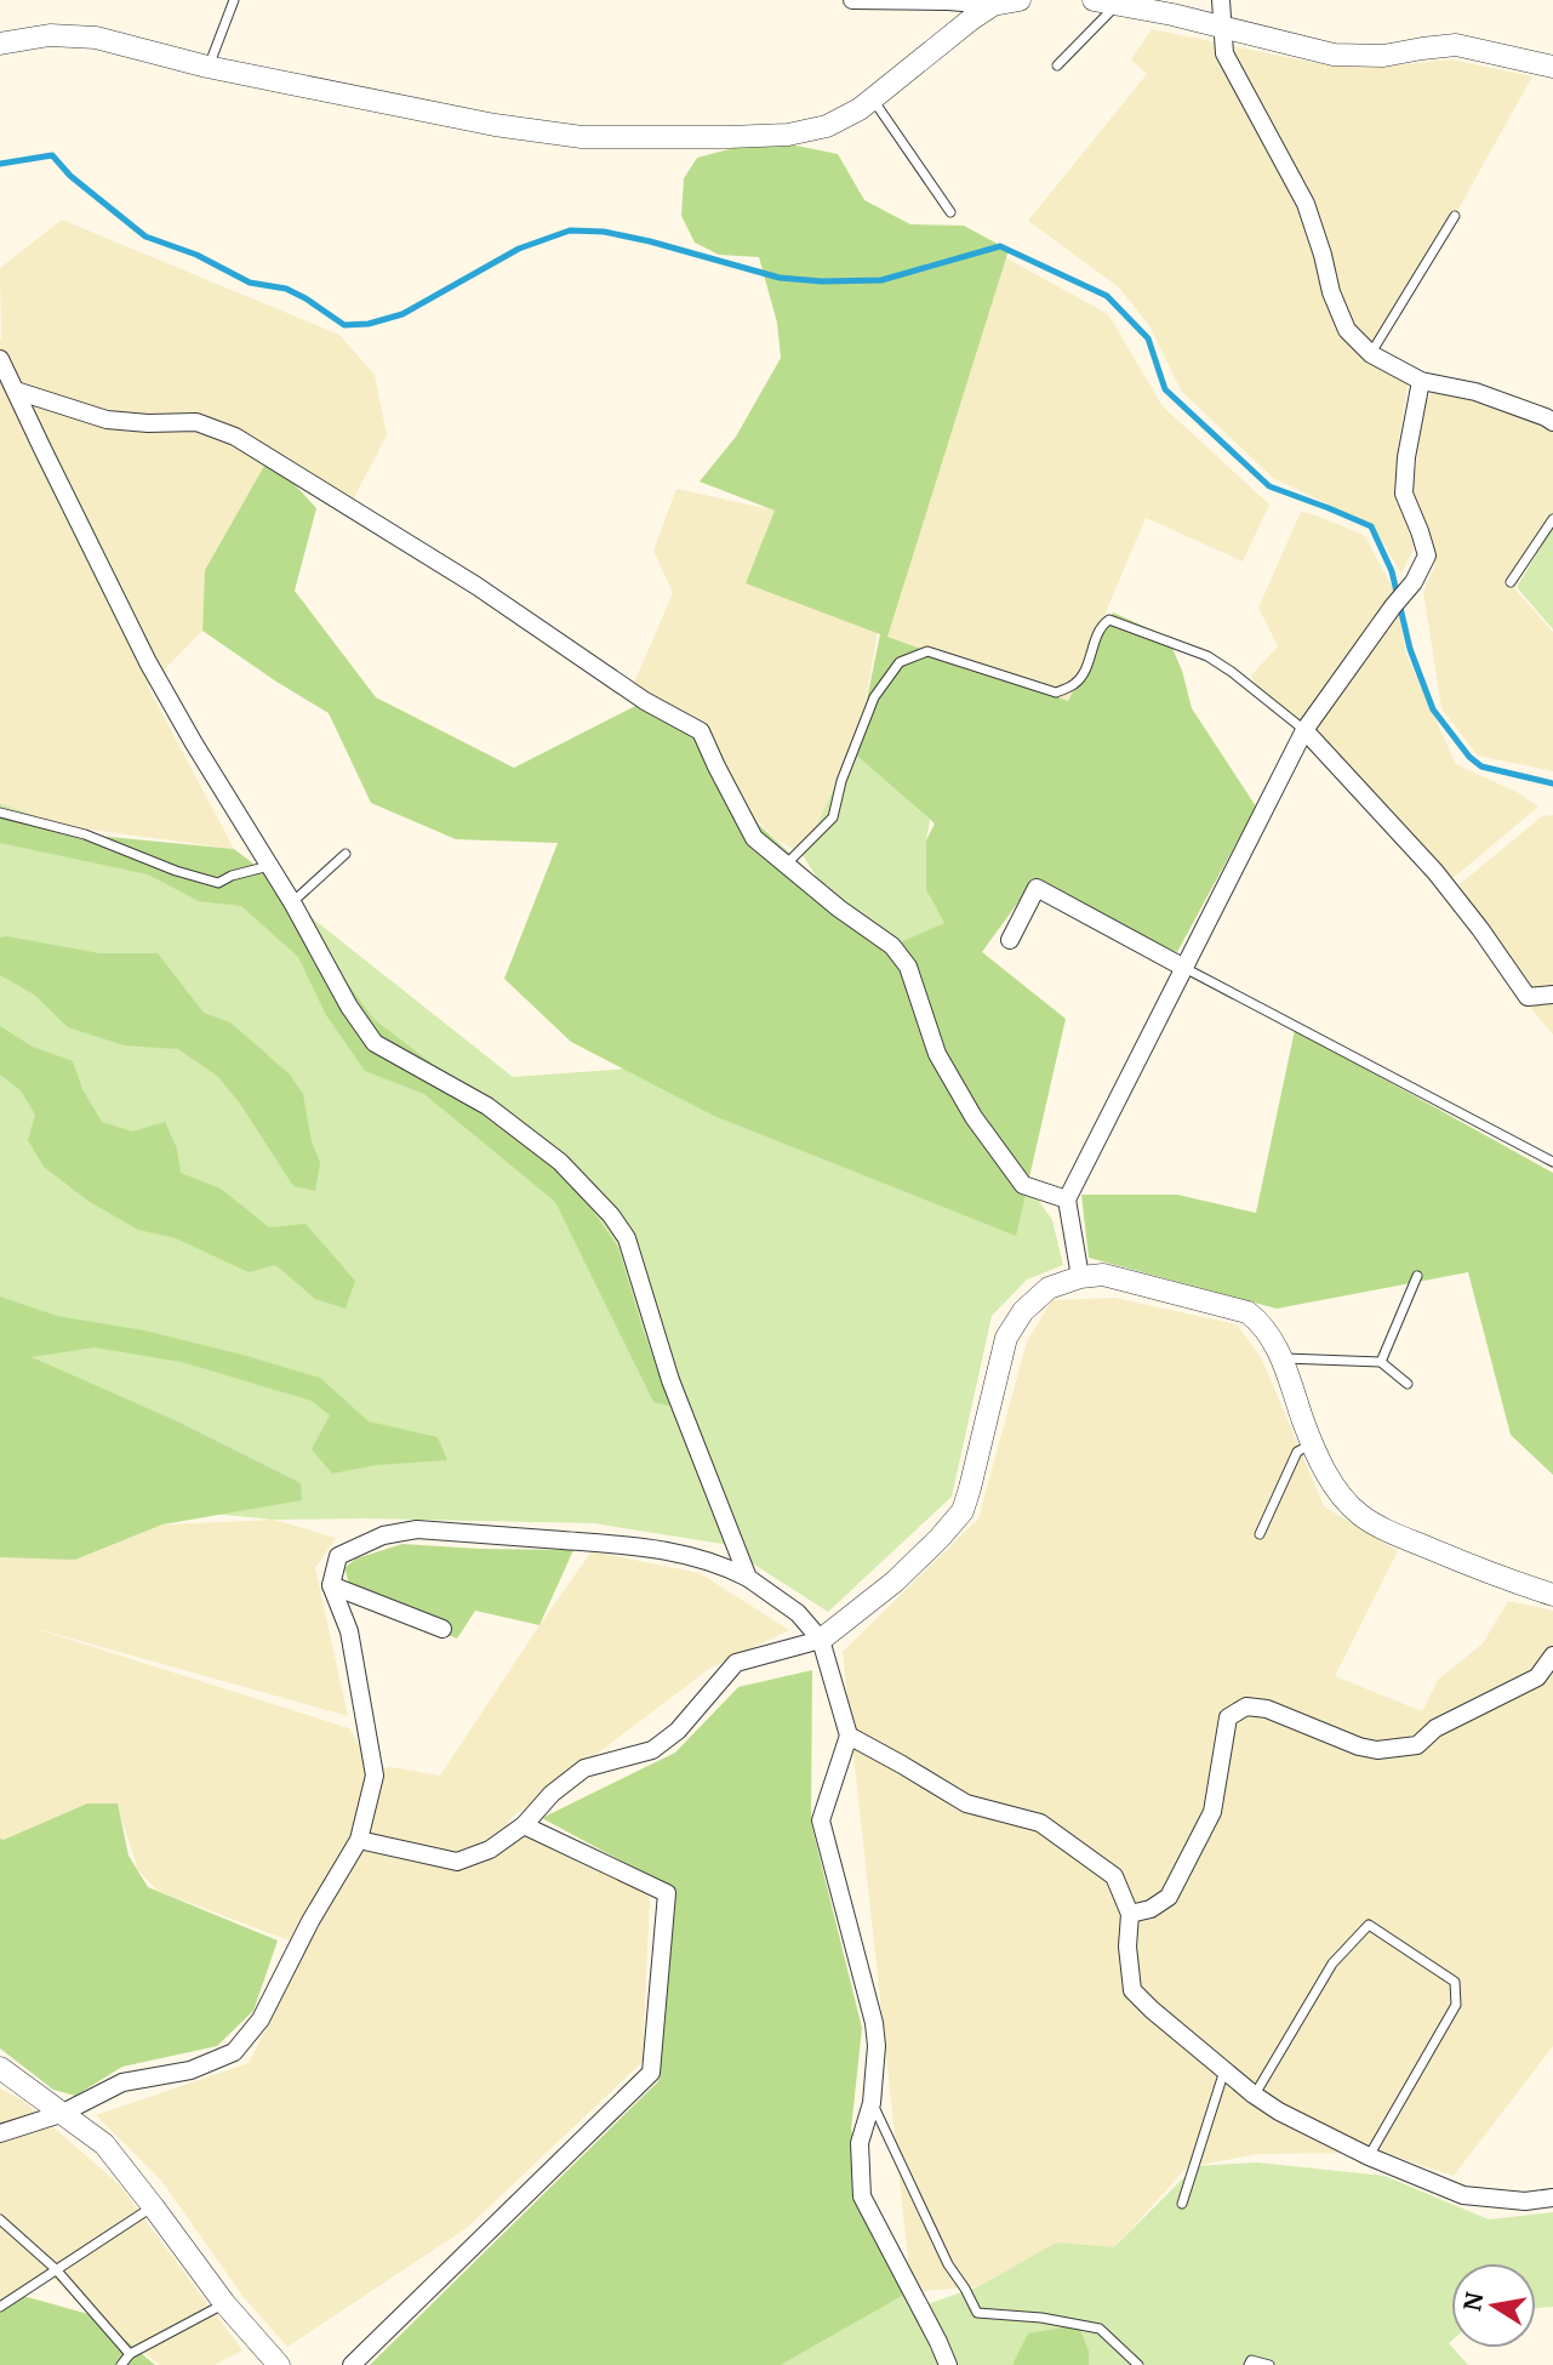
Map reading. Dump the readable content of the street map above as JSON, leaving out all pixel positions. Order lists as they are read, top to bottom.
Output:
{
  "north": "left"
}
